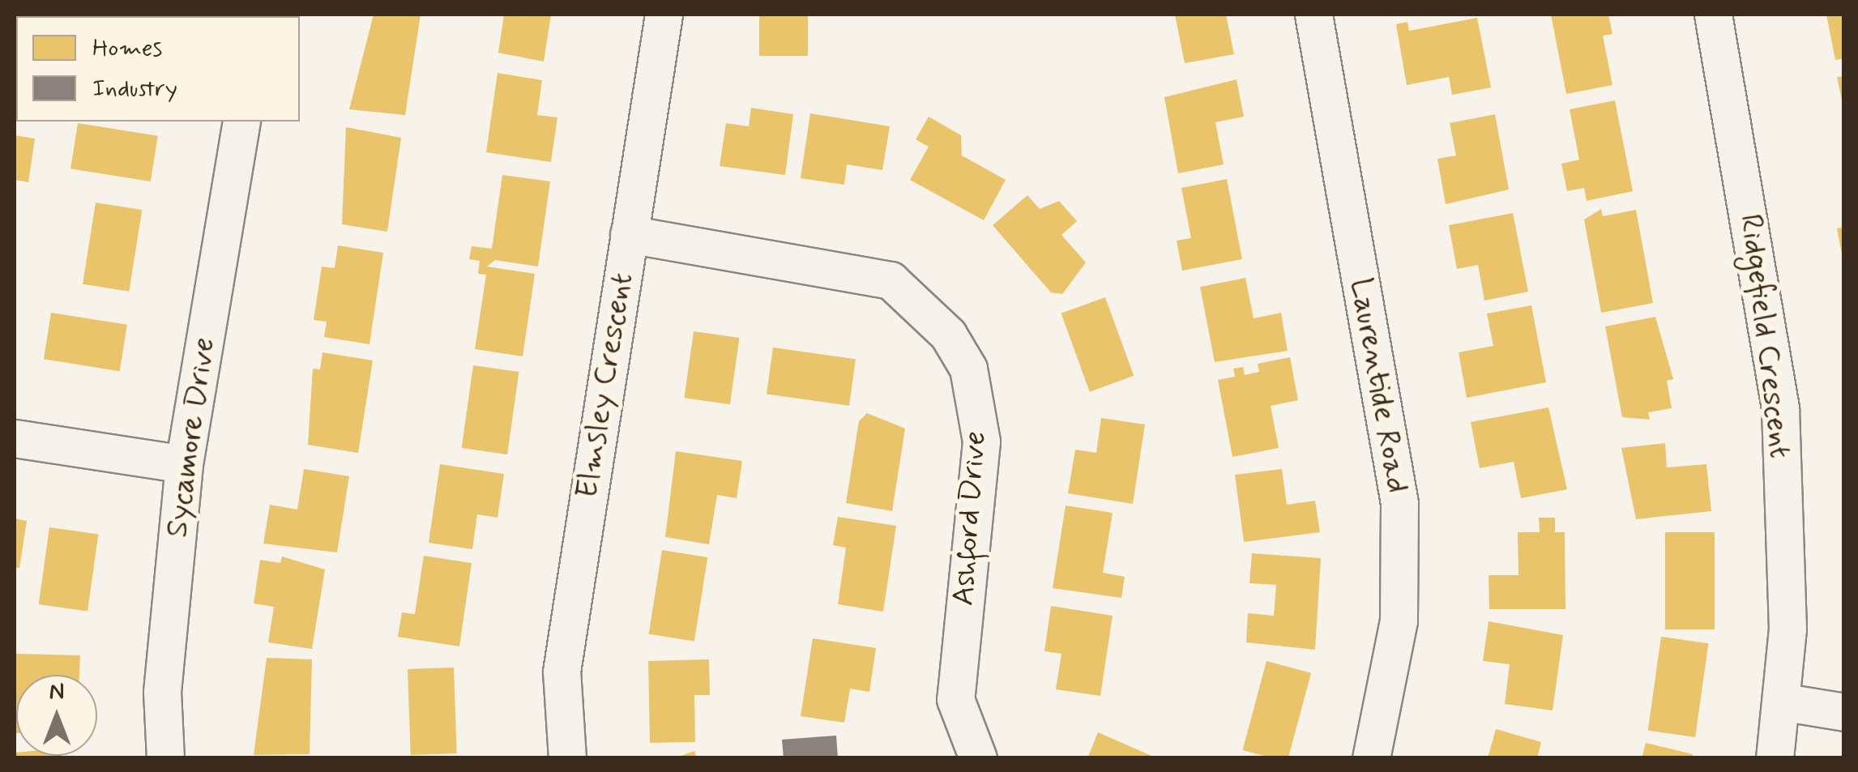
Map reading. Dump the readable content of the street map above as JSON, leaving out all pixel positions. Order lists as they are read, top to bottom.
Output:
{
  "streets": {
    "street": [
      "Ridgefield Crescent",
      "Elmsley Crescent",
      "Laurentide Road",
      "Sycamore Drive",
      "Ashford Drive"
    ]
  },
  "crossings": [
    ["Elmsley Crescent", "Ashford Drive"]
  ],
  "legend": ["Homes", "Industry"],
  "north": "top"
}
